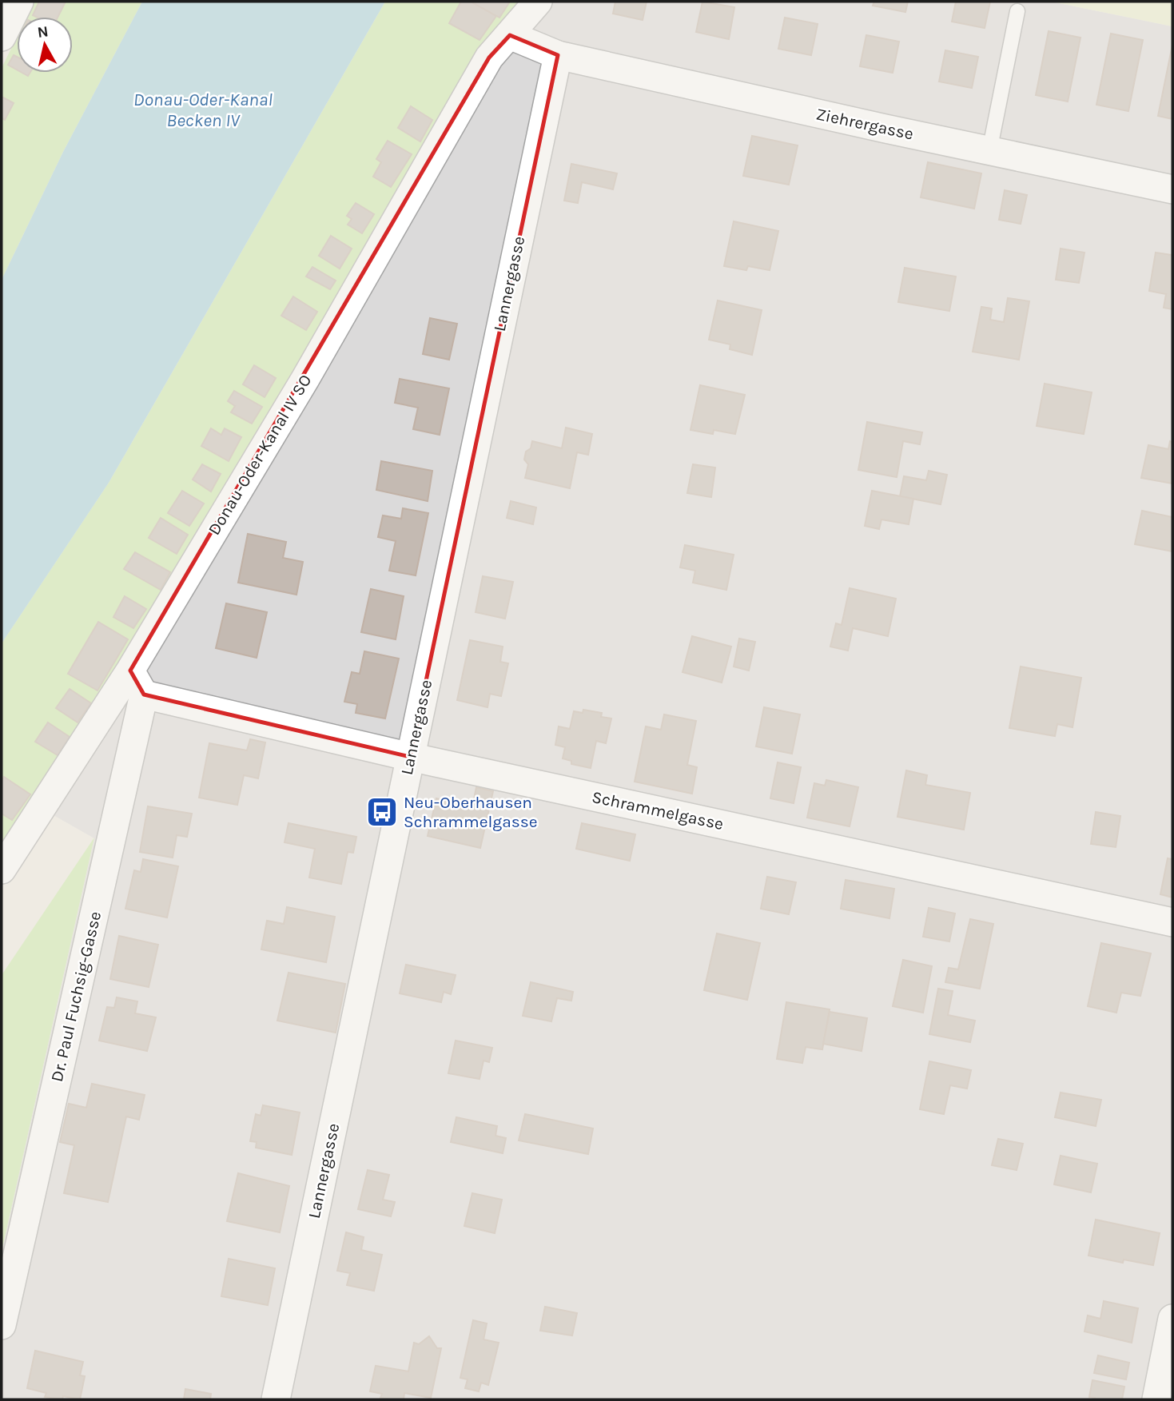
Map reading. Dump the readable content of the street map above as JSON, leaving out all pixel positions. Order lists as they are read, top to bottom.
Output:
{
  "streets": {
    "street": [
      "Ziehrergasse",
      "Lannergasse",
      "Donau-Oder-Kanal IV SO",
      "Schrammelgasse",
      "Dr. Paul Fuchsig-Gasse"
    ]
  },
  "crossings": [
    ["Ziehrergasse", "Lannergasse"],
    ["Ziehrergasse", "Donau-Oder-Kanal IV SO"],
    ["Lannergasse", "Schrammelgasse"],
    ["Schrammelgasse", "Dr. Paul Fuchsig-Gasse"]
  ],
  "water": ["Donau-Oder-Kanal Becken IV"],
  "places": {
    "bus stop": ["Neu-Oberhausen Schrammelgasse"]
  },
  "north": "top"
}
